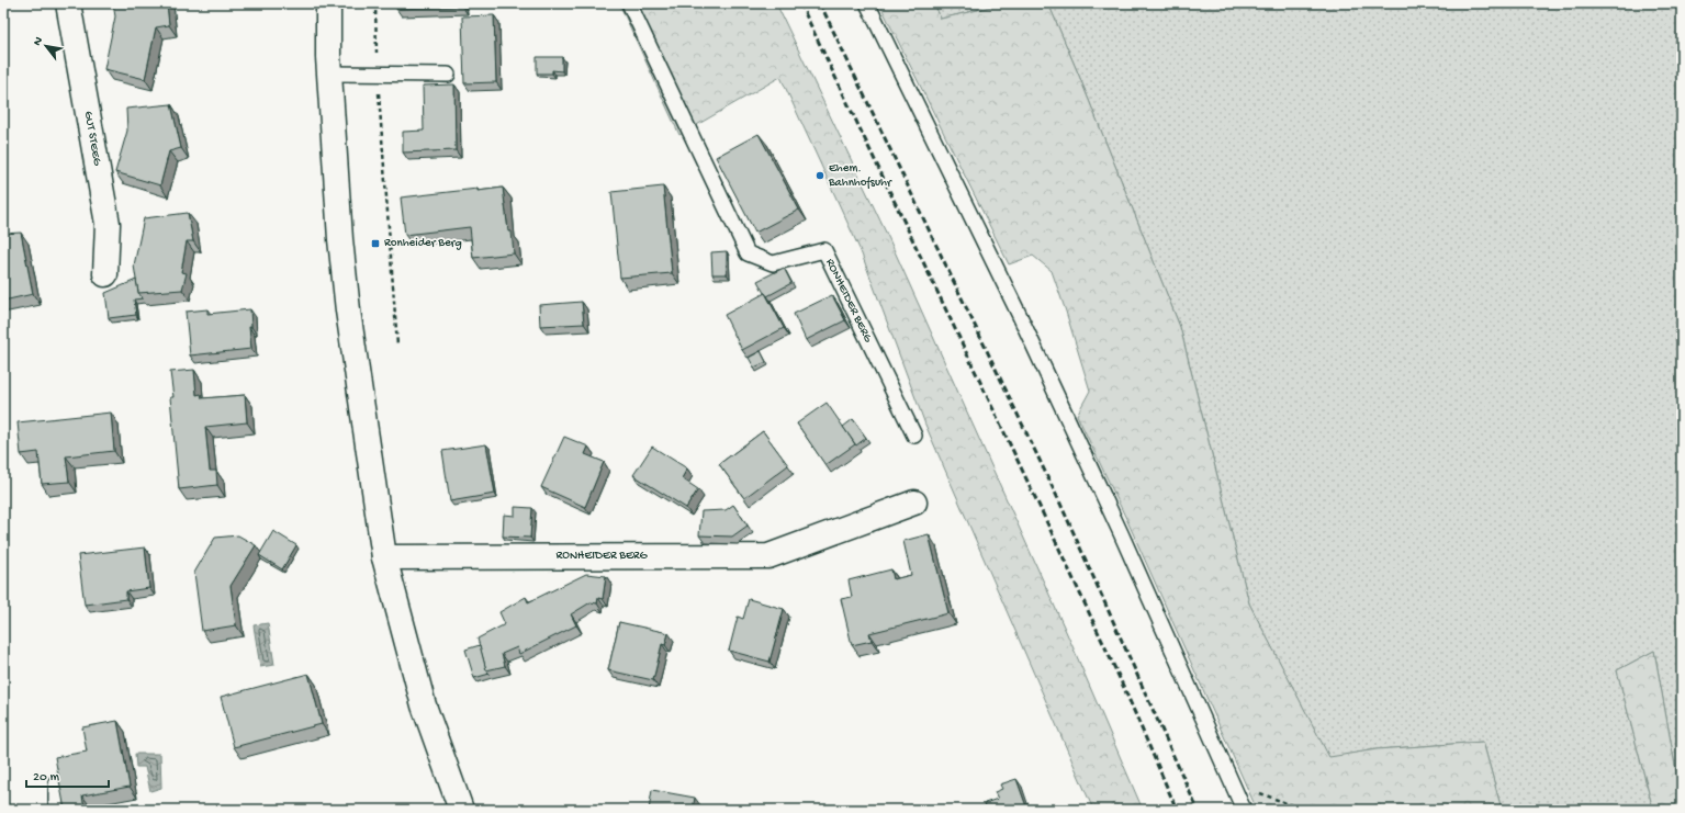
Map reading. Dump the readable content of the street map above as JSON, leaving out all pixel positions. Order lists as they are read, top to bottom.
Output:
{
  "streets": {
    "street": ["GUT STEEG", "RONHEIDER BERG"]
  },
  "places": {
    "other": ["Ehem. Bahnhofsuhr"],
    "transit": ["Ronheider Berg"]
  },
  "scale_bar": "20 m",
  "north": "top left"
}
